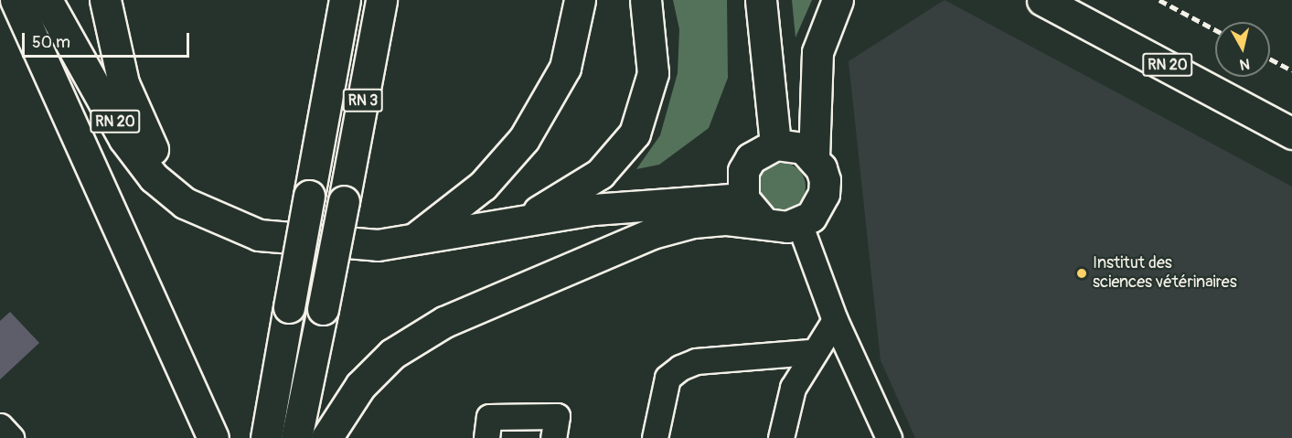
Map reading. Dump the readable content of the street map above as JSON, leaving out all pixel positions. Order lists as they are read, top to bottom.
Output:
{
  "streets": {
    "main road": ["RN 20", "RN 3"]
  },
  "places": ["Institut des sciences vétérinaires"],
  "scale_bar": "50 m",
  "north": "bottom"
}
